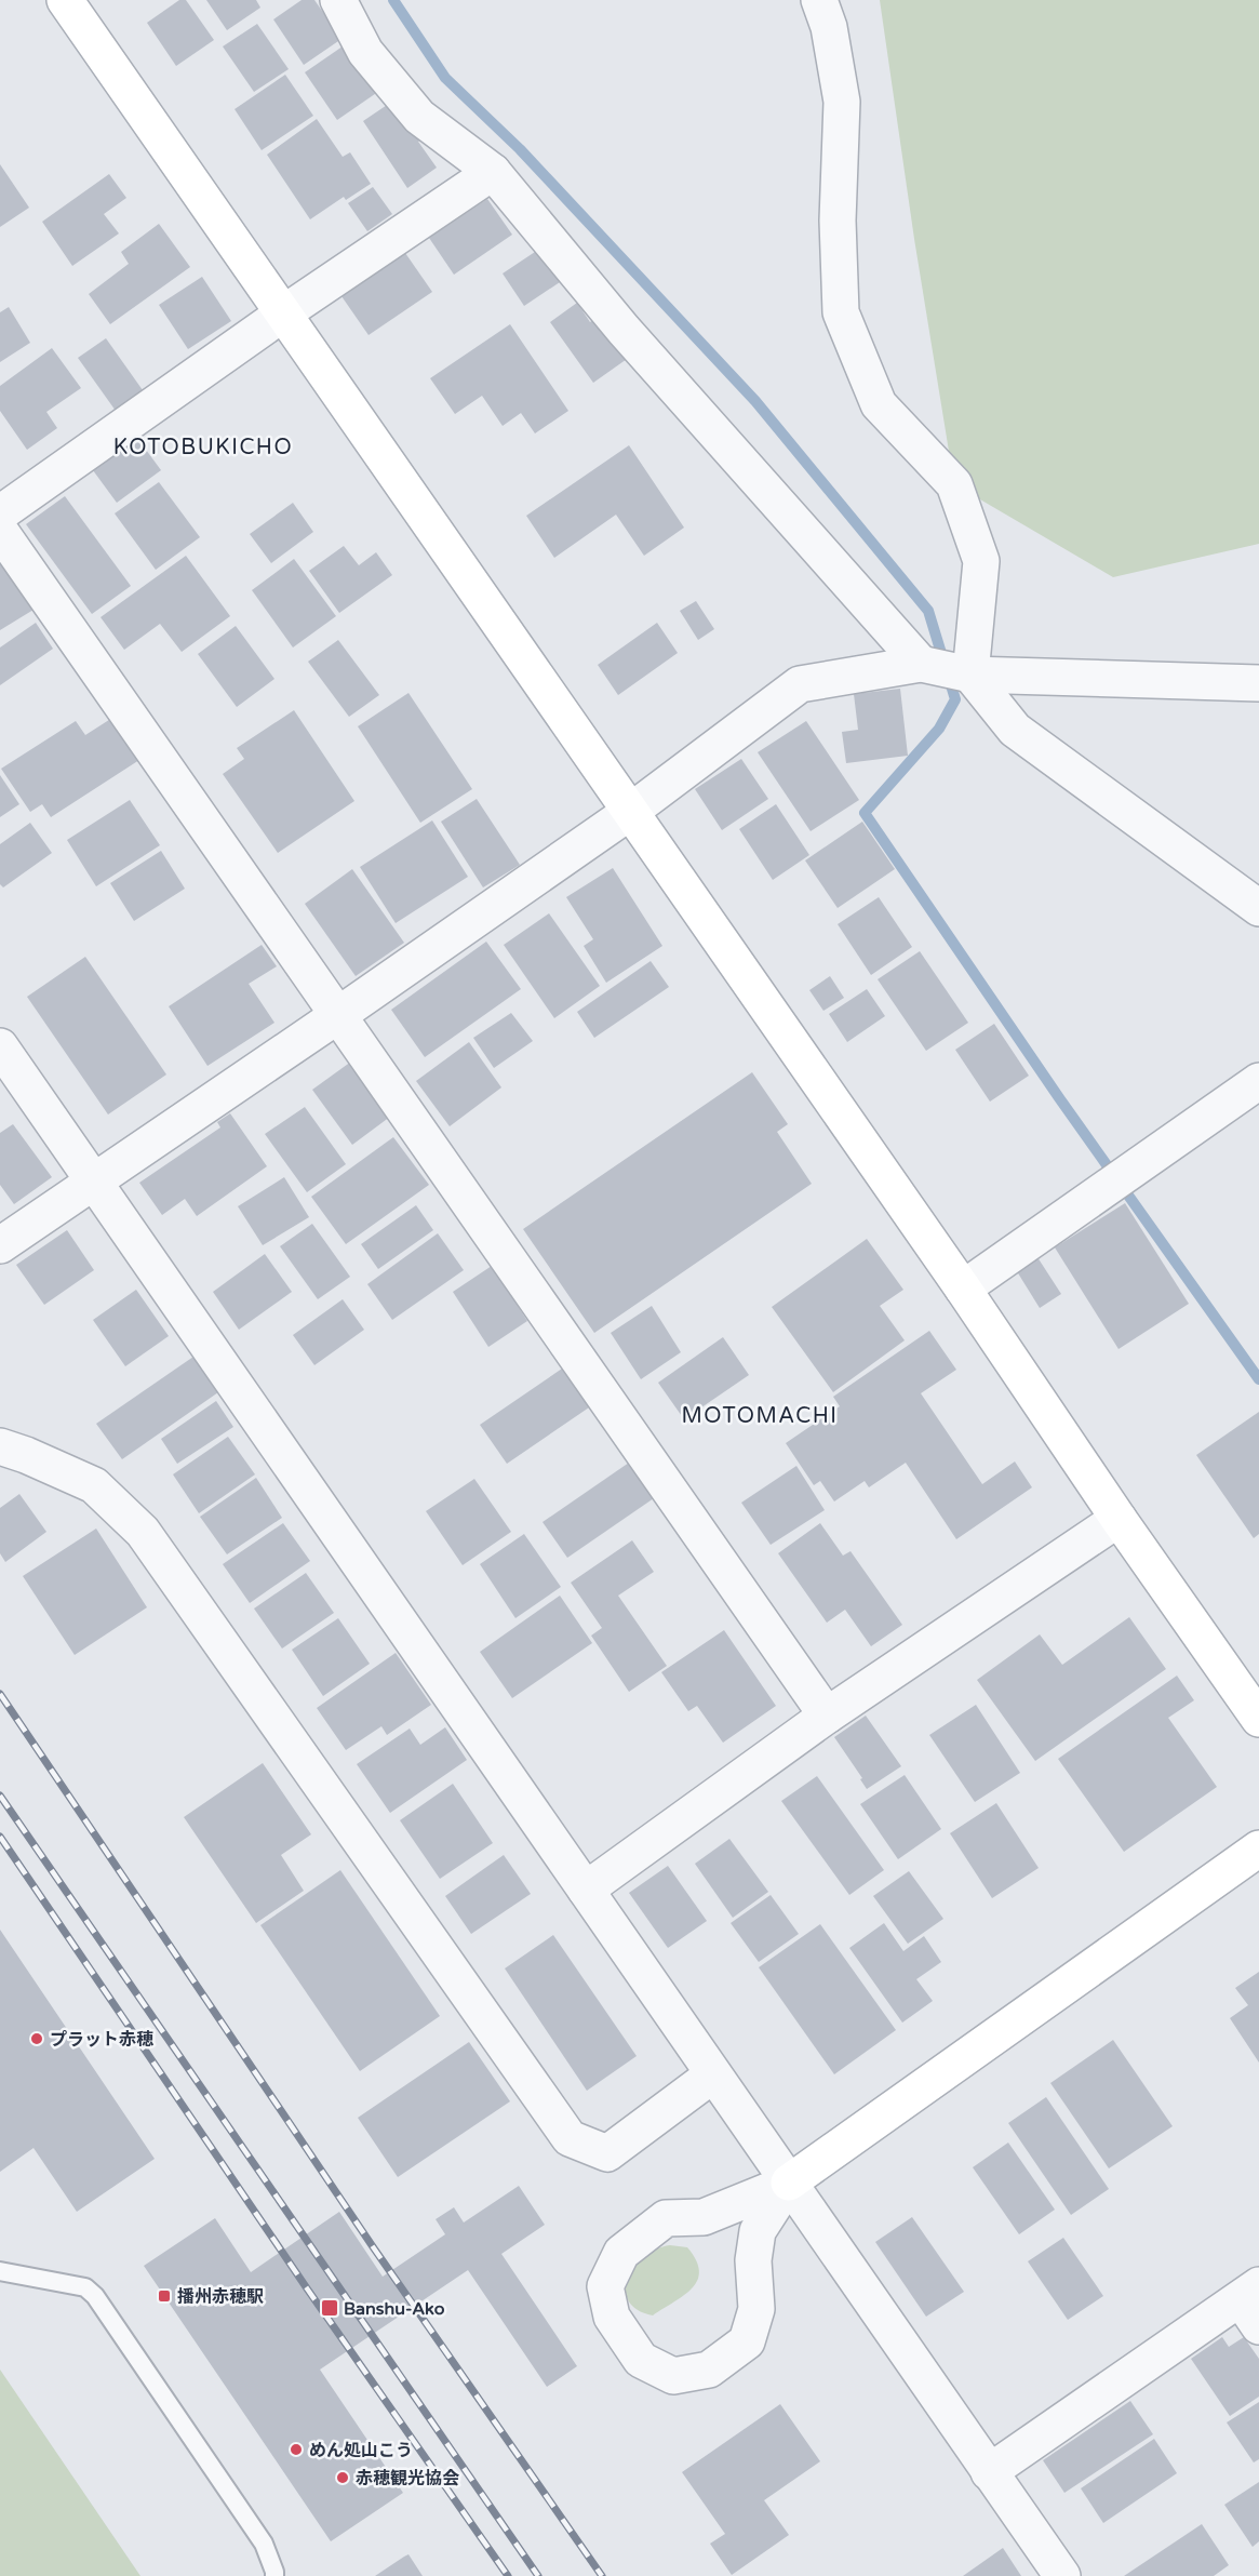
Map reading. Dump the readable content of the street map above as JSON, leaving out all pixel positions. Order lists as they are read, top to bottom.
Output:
{
  "districts": ["KOTOBUKICHO", "MOTOMACHI"],
  "places": {
    "other": ["プラット赤穂", "めん処山こう", "赤穂観光協会"],
    "transit": ["播州赤穂駅", "Banshu-Ako"]
  }
}
